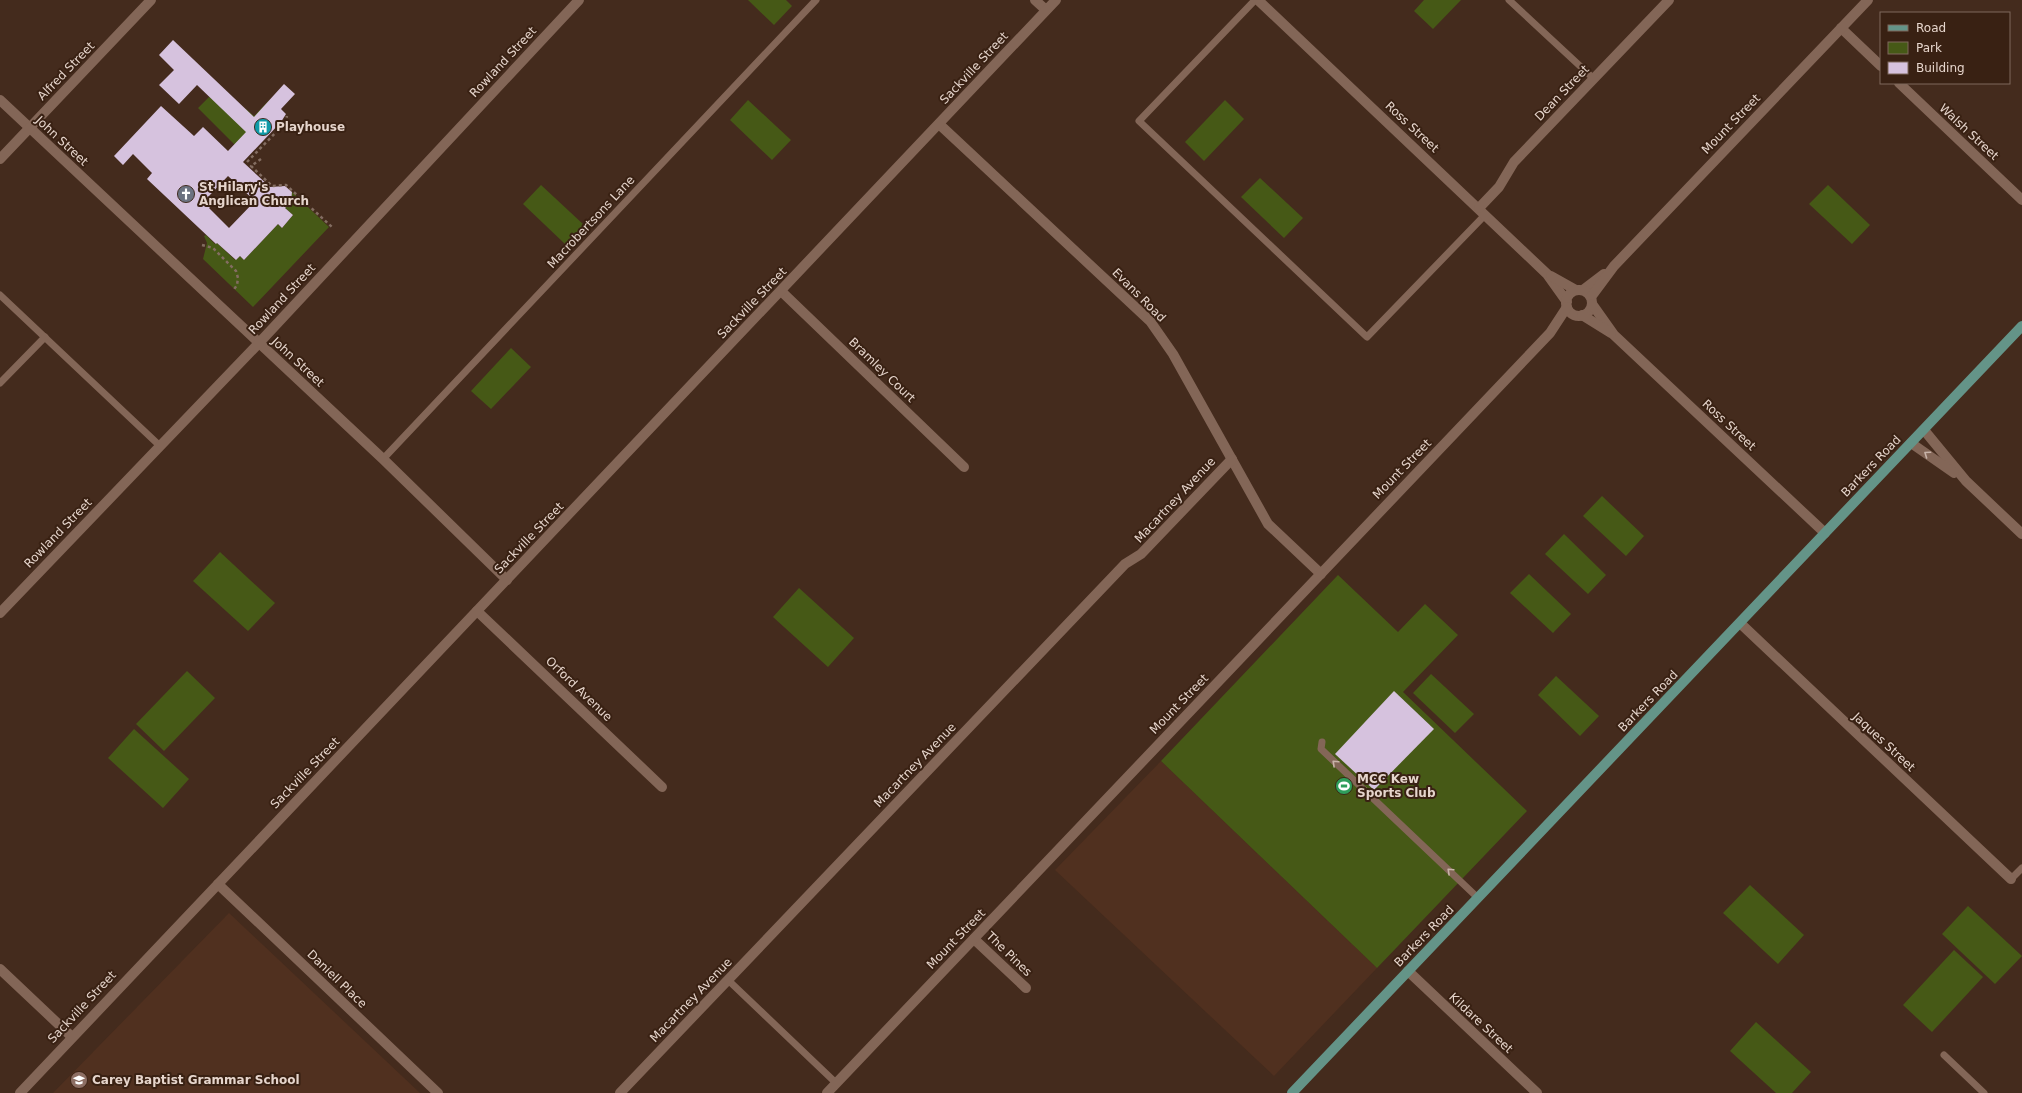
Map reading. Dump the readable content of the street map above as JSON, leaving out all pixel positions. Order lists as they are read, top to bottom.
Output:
{
  "streets": {
    "main road": ["Barkers Road"],
    "street": [
      "Rowland Street",
      "Sackville Street",
      "Alfred Street",
      "Dean Street",
      "Mount Street",
      "Ross Street",
      "Walsh Street",
      "John Street",
      "Evans Road",
      "Bramley Court",
      "Macartney Avenue",
      "Orford Avenue",
      "Jaques Street",
      "The Pines",
      "Daniell Place",
      "Kildare Street"
    ],
    "lane": ["Macrobertsons Lane"]
  },
  "crossings": [
    ["Rowland Street", "John Street"],
    ["Sackville Street", "John Street"],
    ["Sackville Street", "Evans Road"],
    ["Sackville Street", "Bramley Court"],
    ["Sackville Street", "Orford Avenue"],
    ["Sackville Street", "Daniell Place"],
    ["Alfred Street", "John Street"],
    ["Dean Street", "Ross Street"],
    ["Mount Street", "Ross Street"],
    ["Mount Street", "Evans Road"],
    ["Mount Street", "The Pines"],
    ["Ross Street", "Barkers Road"],
    ["John Street", "Macrobertsons Lane"],
    ["Evans Road", "Macartney Avenue"],
    ["Barkers Road", "Jaques Street"],
    ["Barkers Road", "Kildare Street"]
  ],
  "places": {
    "building": ["Playhouse"],
    "church": ["St Hilary's Anglican Church"],
    "sports": ["MCC Kew Sports Club"],
    "school or university": ["Carey Baptist Grammar School"]
  },
  "legend": ["Road", "Park", "Building"]
}
